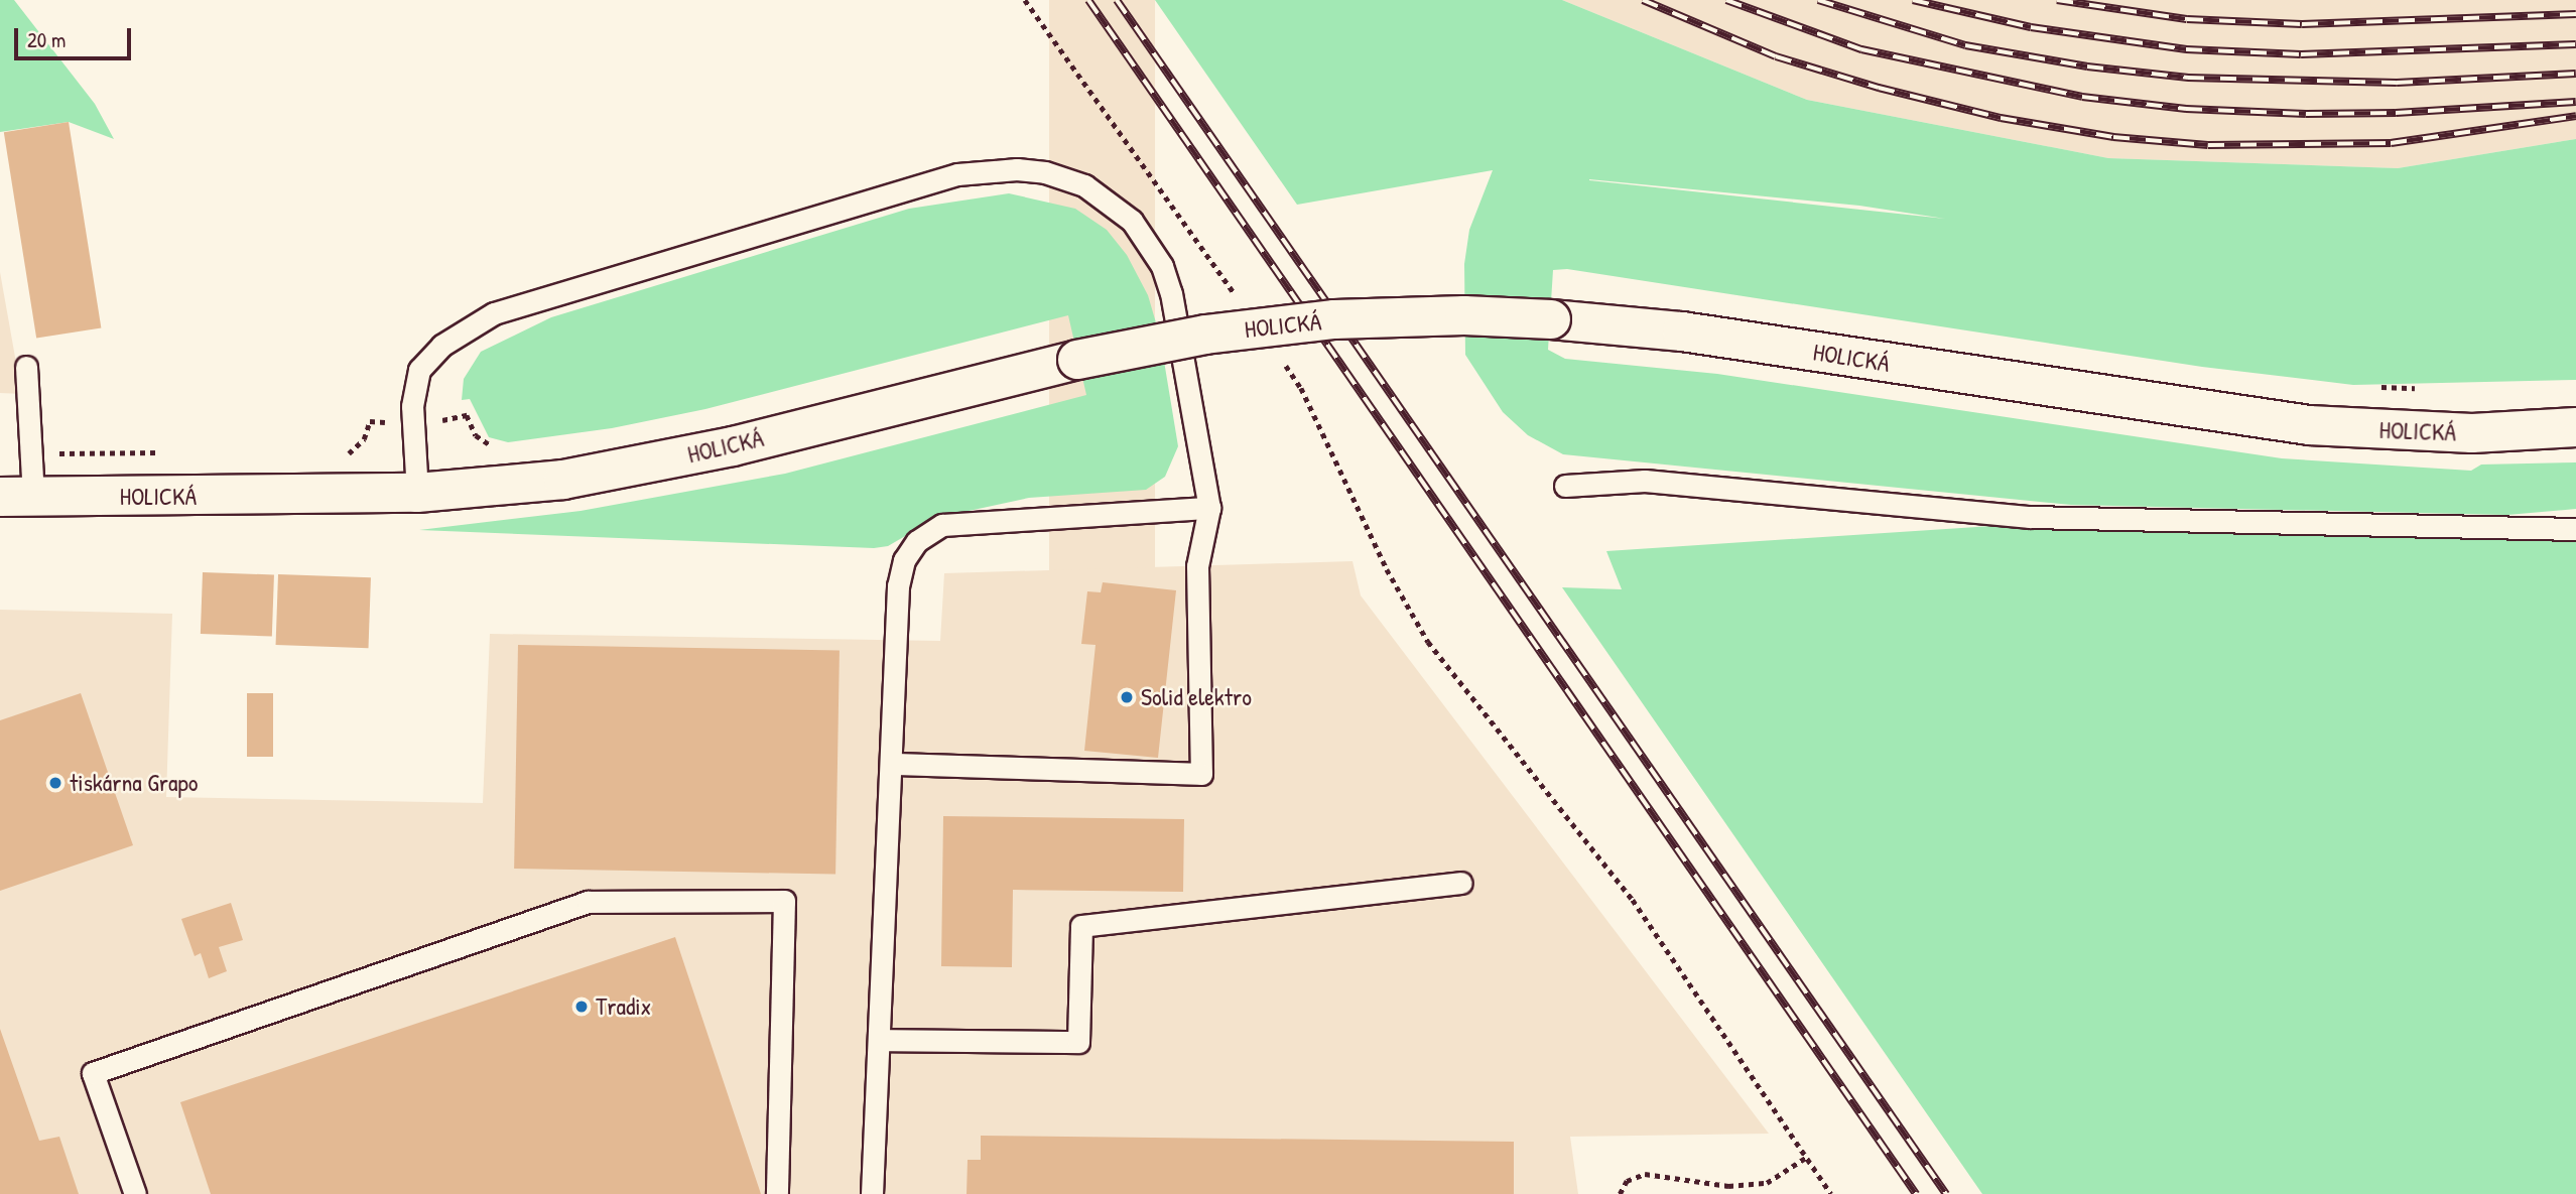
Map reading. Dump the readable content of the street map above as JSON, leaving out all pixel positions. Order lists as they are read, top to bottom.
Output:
{
  "streets": {
    "street": ["HOLICKÁ"]
  },
  "places": ["Solid elektro", "tiskárna Grapo", "Tradix"],
  "scale_bar": "20 m"
}
